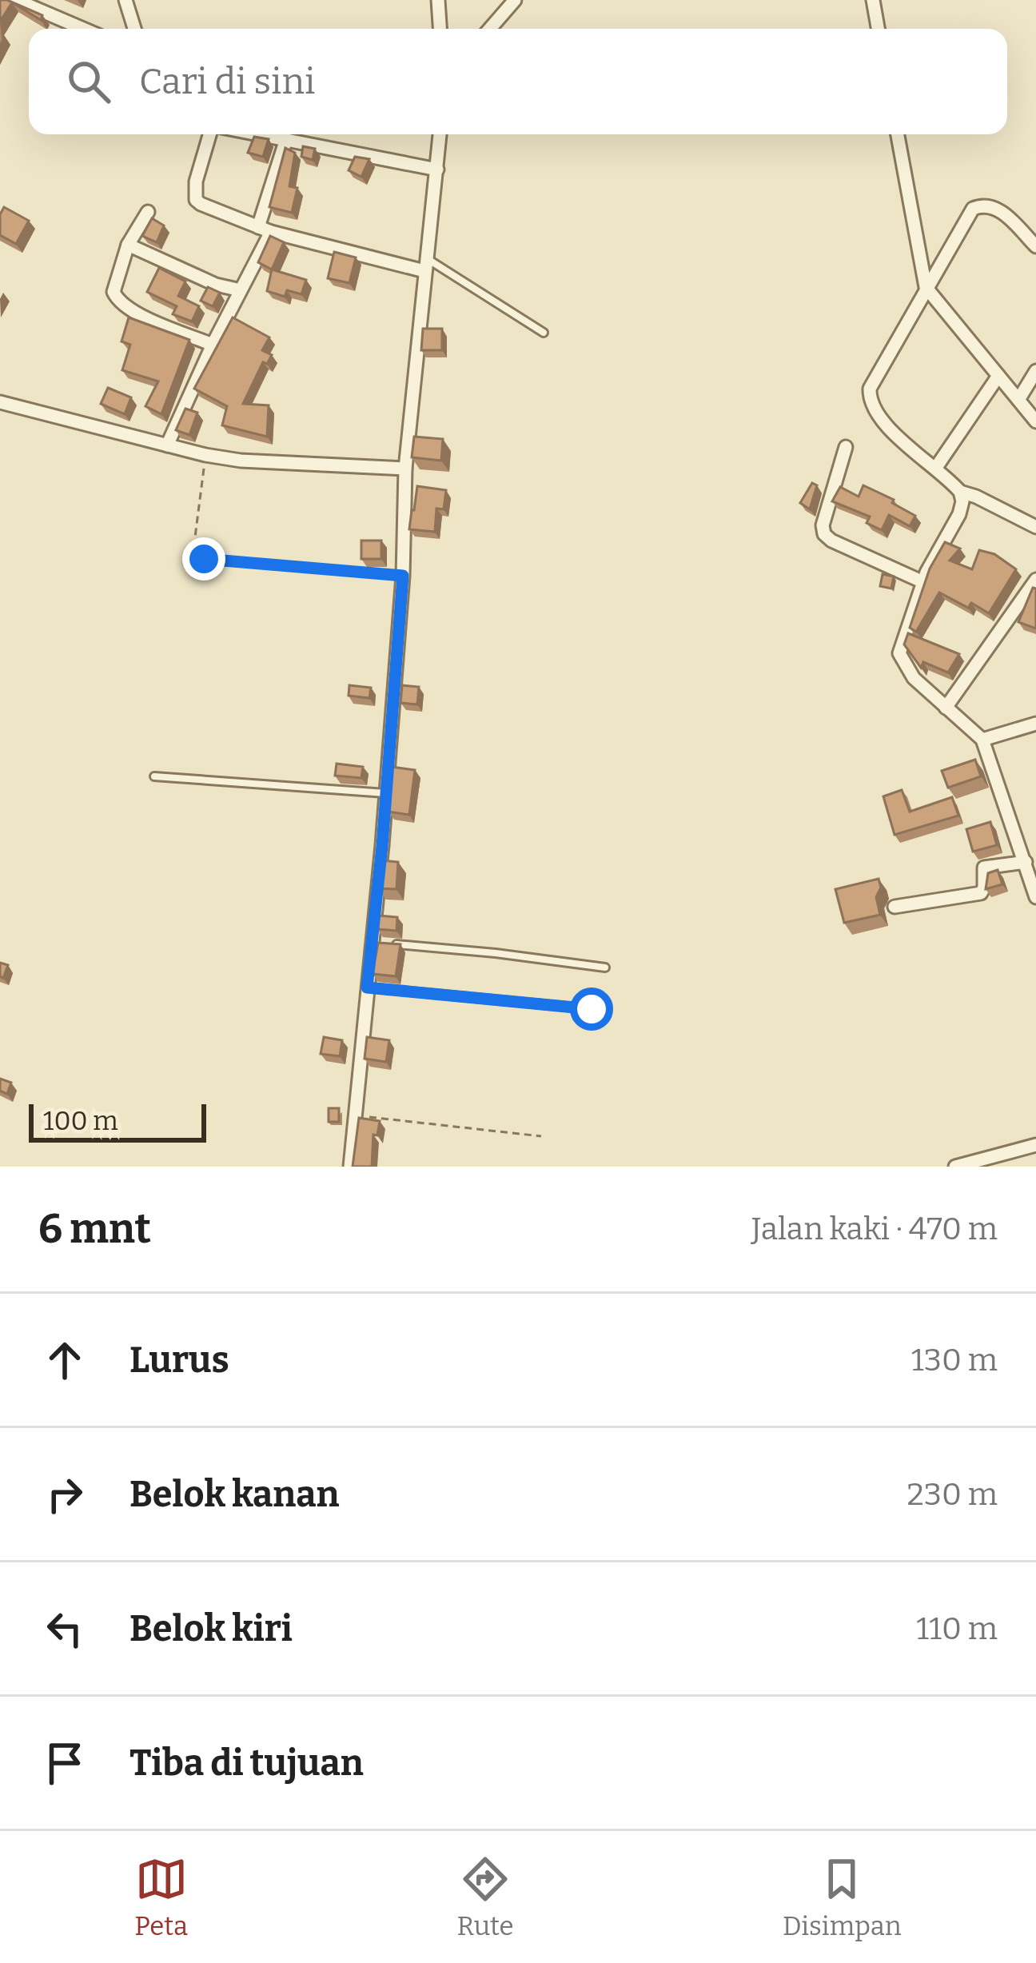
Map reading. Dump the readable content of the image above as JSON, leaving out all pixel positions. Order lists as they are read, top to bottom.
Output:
{
  "scale_bar": "100 m",
  "page": {
    "search": "Cari di sini",
    "scale": "100 m",
    "heading": ["6 mnt", "Jalan kaki · 470 m"],
    "list": [
      ["Lurus", "130 m"],
      ["Belok kanan", "230 m"],
      ["Belok kiri", "110 m"],
      "Tiba di tujuan"
    ],
    "nav": ["Peta", "Rute", "Disimpan"]
  }
}
